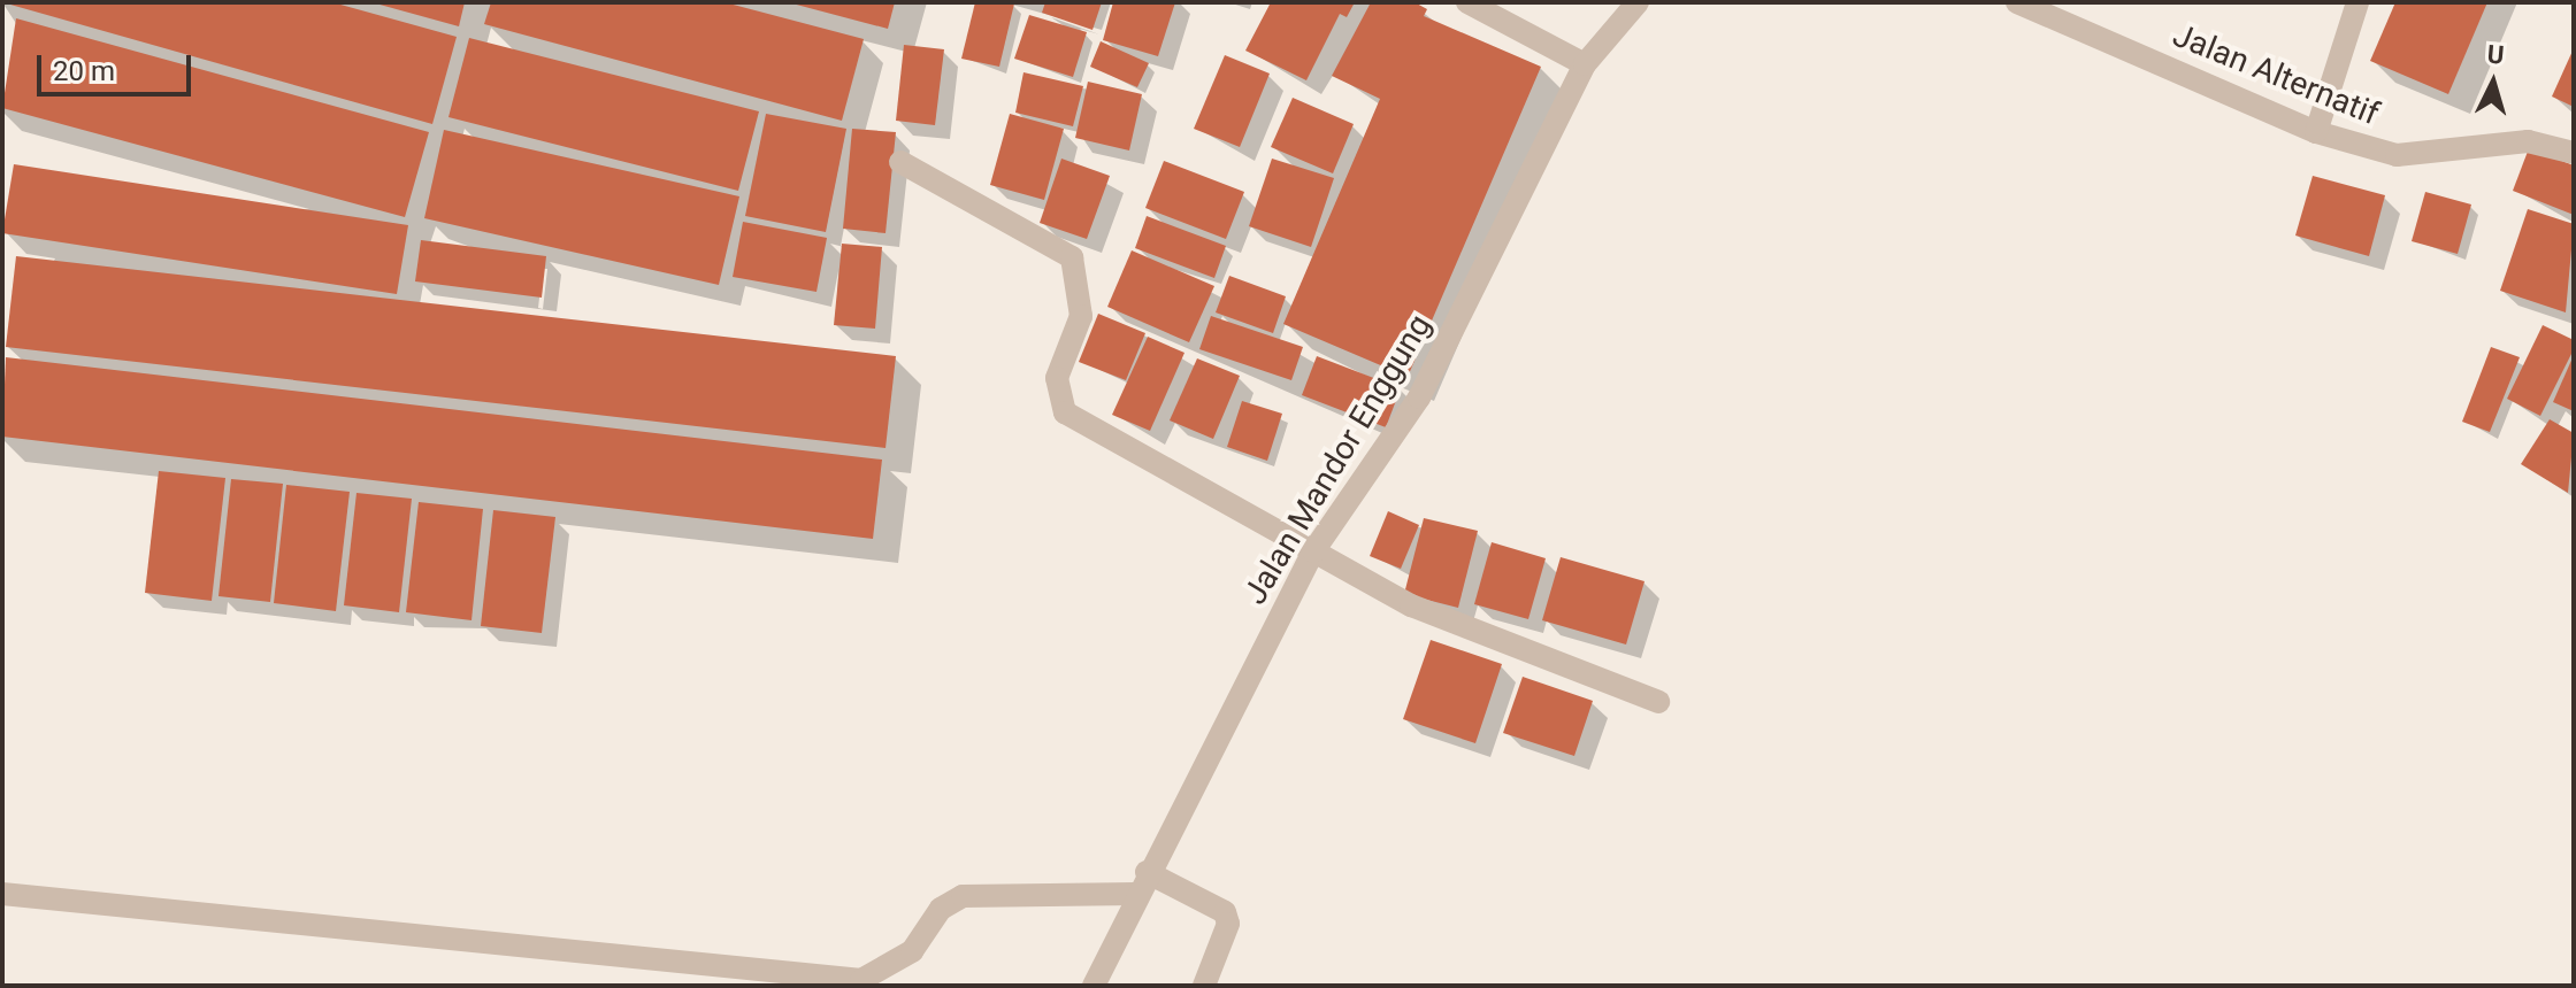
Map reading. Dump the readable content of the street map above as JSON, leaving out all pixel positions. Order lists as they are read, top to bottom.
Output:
{
  "streets": {
    "street": ["Jalan Alternatif", "Jalan Mandor Enggung"]
  },
  "scale_bar": "20 m",
  "north": "top"
}
